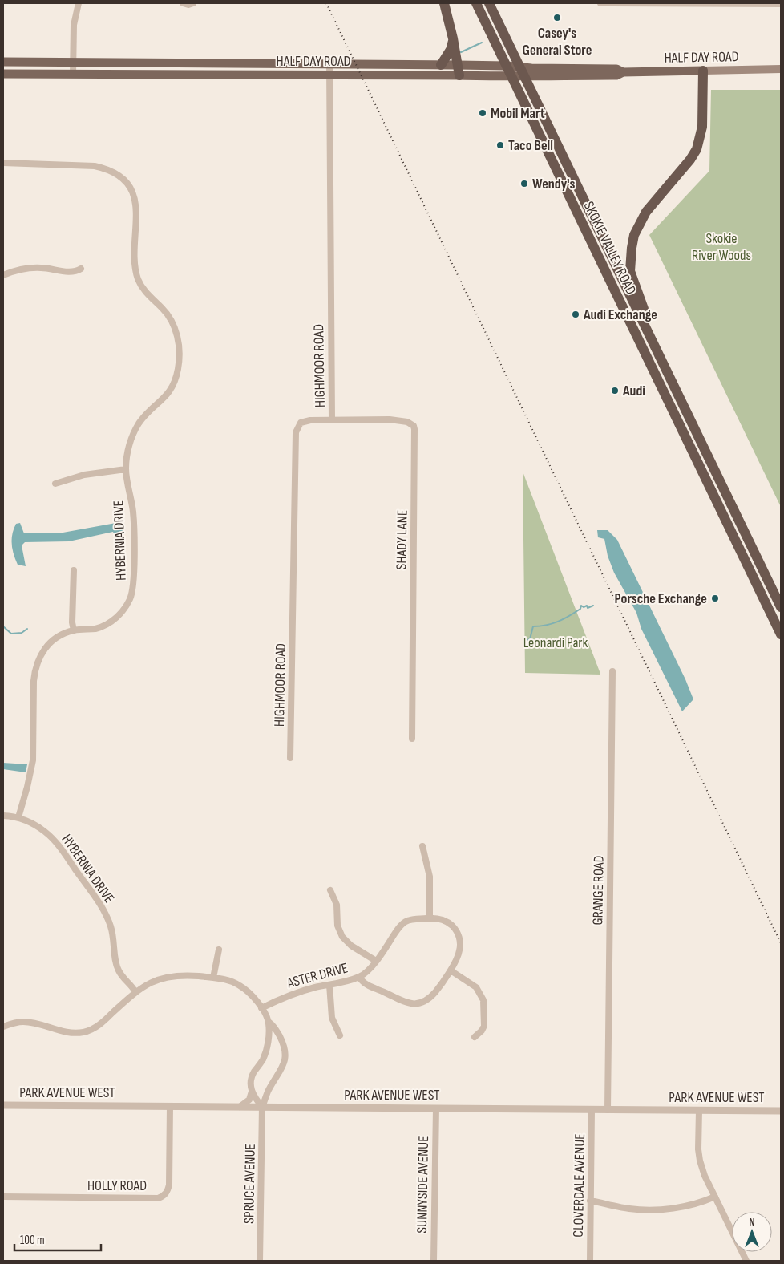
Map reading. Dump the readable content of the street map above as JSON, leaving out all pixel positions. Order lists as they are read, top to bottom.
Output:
{
  "streets": {
    "highway": ["SKOKIE VALLEY ROAD"],
    "main road": ["HALF DAY ROAD"],
    "street": [
      "HIGHMOOR ROAD",
      "SHADY LANE",
      "HYBERNIA DRIVE",
      "GRANGE ROAD",
      "ASTER DRIVE",
      "PARK AVENUE WEST",
      "SPRUCE AVENUE",
      "SUNNYSIDE AVENUE",
      "HOLLY ROAD",
      "CLOVERDALE AVENUE"
    ]
  },
  "crossings": [
    ["HALF DAY ROAD", "SKOKIE VALLEY ROAD"],
    ["HALF DAY ROAD", "HIGHMOOR ROAD"],
    ["HIGHMOOR ROAD", "SHADY LANE"],
    ["GRANGE ROAD", "PARK AVENUE WEST"],
    ["PARK AVENUE WEST", "SPRUCE AVENUE"],
    ["PARK AVENUE WEST", "SUNNYSIDE AVENUE"],
    ["PARK AVENUE WEST", "HOLLY ROAD"],
    ["PARK AVENUE WEST", "CLOVERDALE AVENUE"]
  ],
  "parks": ["Skokie River Woods", "Leonardi Park"],
  "places": [
    "Casey's General Store",
    "Mobil Mart",
    "Taco Bell",
    "Wendy's",
    "Audi Exchange",
    "Audi",
    "Porsche Exchange"
  ],
  "scale_bar": "100 m",
  "north": "top"
}
